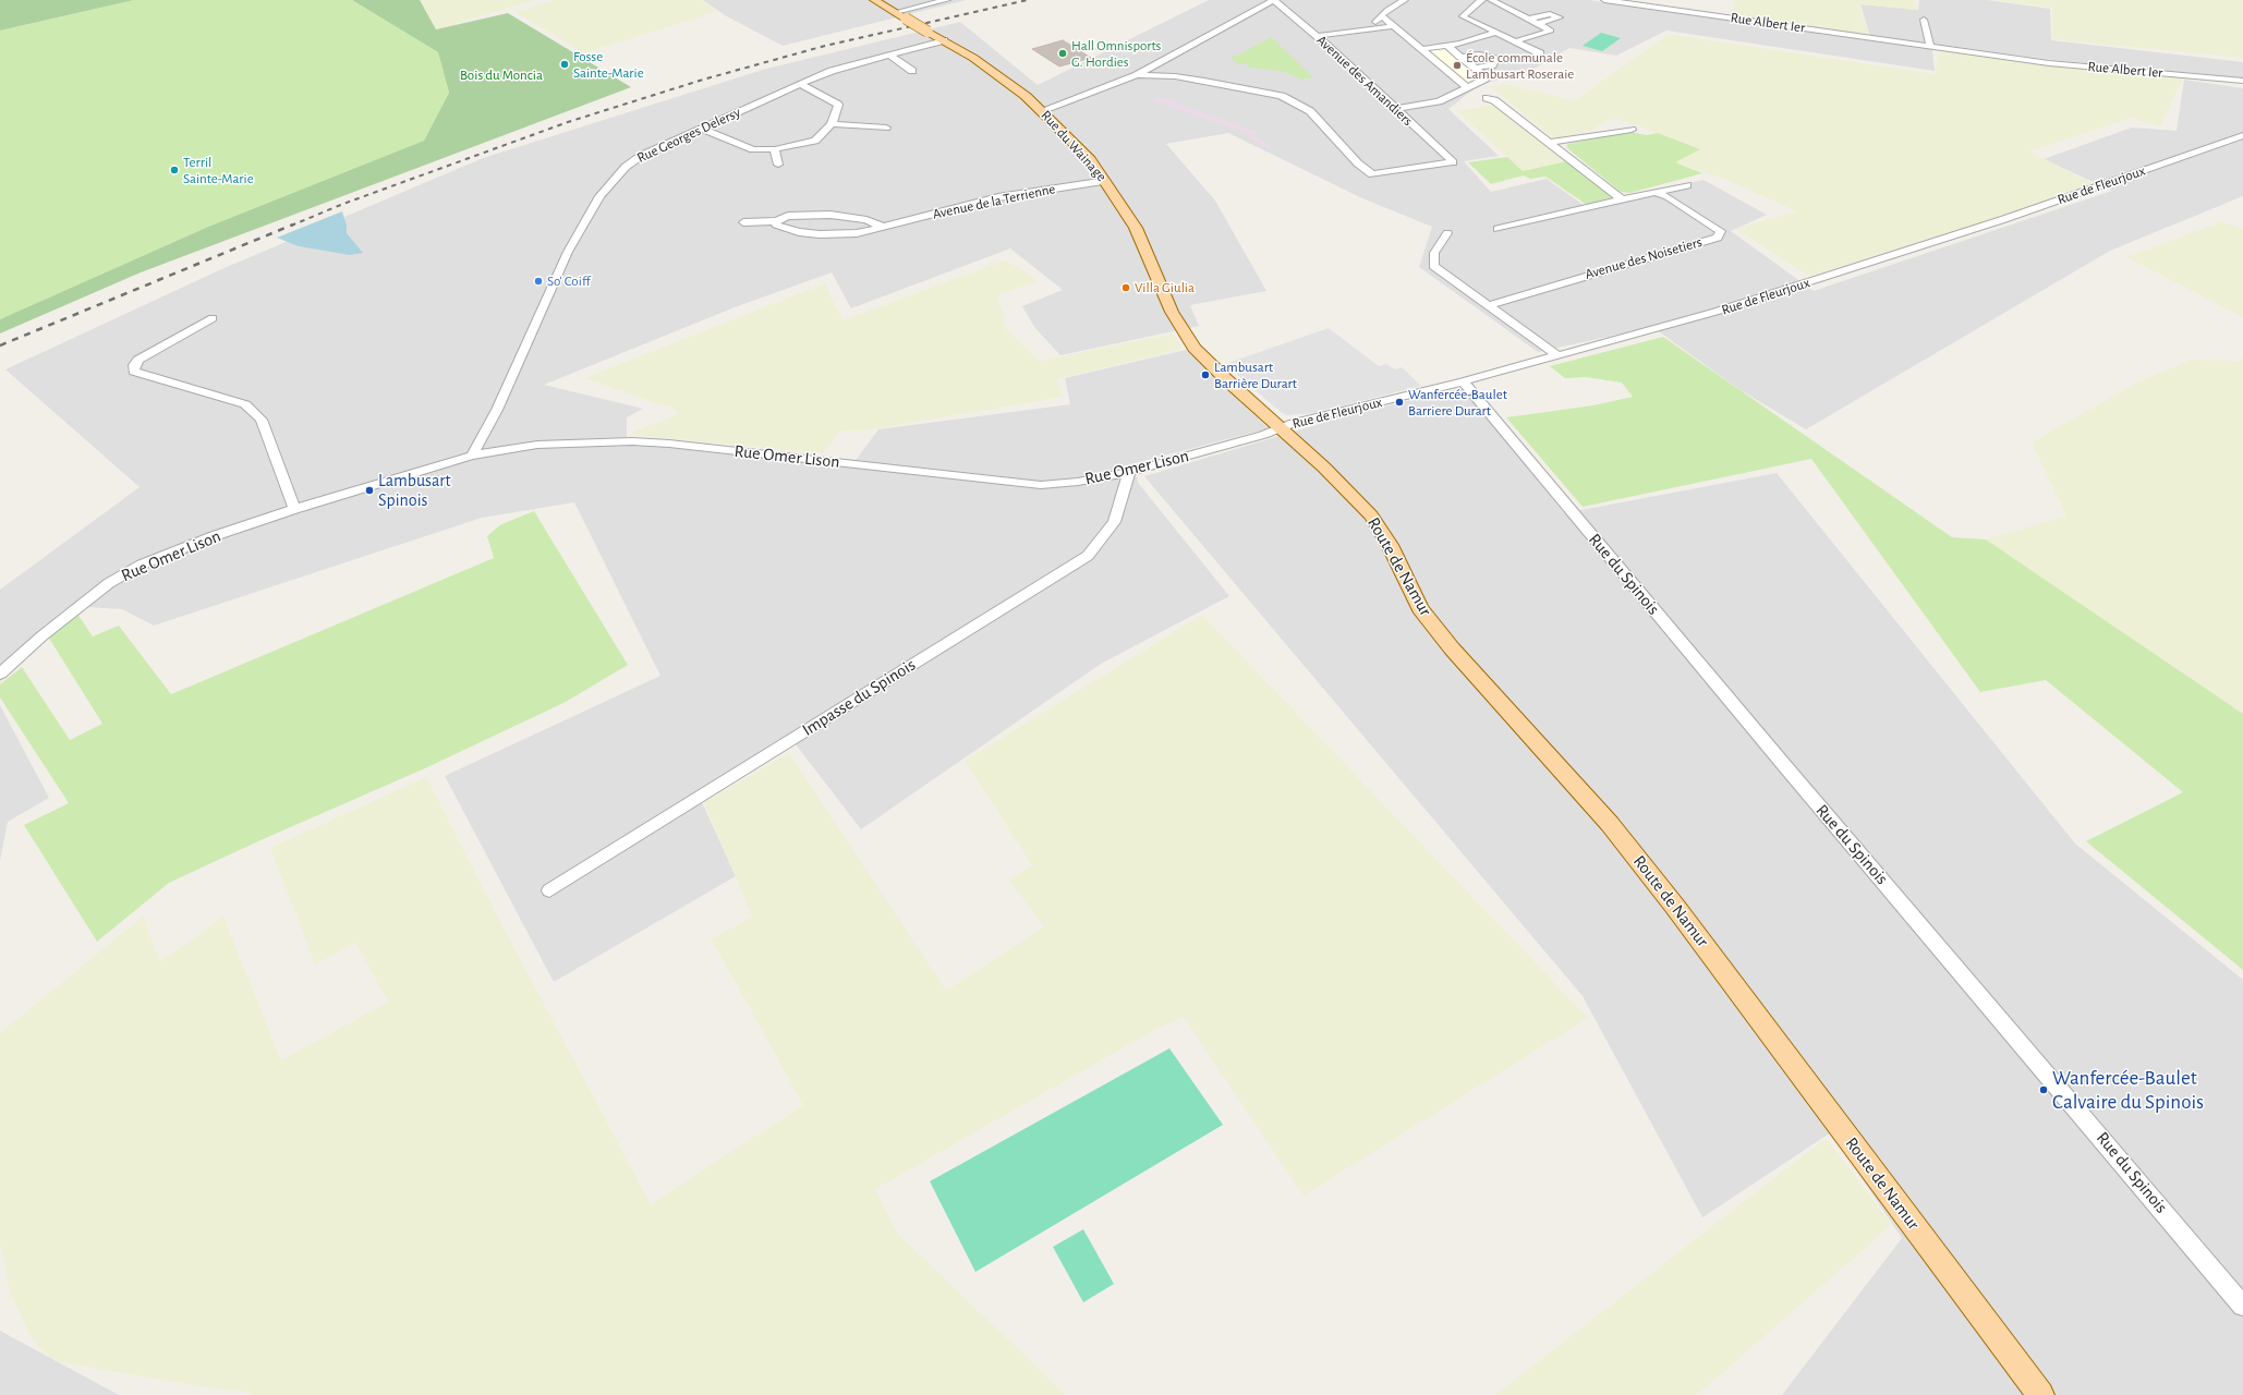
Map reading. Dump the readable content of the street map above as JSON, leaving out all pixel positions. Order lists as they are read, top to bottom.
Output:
{
  "streets": {
    "main road": ["Rue du Wainage", "Route de Namur"],
    "street": [
      "Rue Albert Ier",
      "Avenue des Amandiers",
      "Rue Georges Delersy",
      "Rue de Fleurjoux",
      "Avenue de la Terrienne",
      "Avenue des Noisetiers",
      "Rue Omer Lison",
      "Rue du Spinois",
      "Impasse du Spinois"
    ]
  },
  "crossings": [
    ["Rue Georges Delersy", "Rue du Wainage"],
    ["Rue Georges Delersy", "Rue Omer Lison"],
    ["Rue du Wainage", "Rue de Fleurjoux"],
    ["Rue du Wainage", "Avenue de la Terrienne"],
    ["Rue du Wainage", "Rue Omer Lison"],
    ["Rue du Wainage", "Route de Namur"],
    ["Rue de Fleurjoux", "Rue Omer Lison"],
    ["Rue de Fleurjoux", "Route de Namur"],
    ["Rue de Fleurjoux", "Rue du Spinois"],
    ["Rue Omer Lison", "Route de Namur"],
    ["Rue Omer Lison", "Impasse du Spinois"]
  ],
  "parks": ["Bois du Moncia"],
  "places": [
    "Hall Omnisports G. Hordies",
    "Fosse Sainte-Marie",
    "École communale Lambusart Roseraie",
    "Terril Sainte-Marie",
    "So' Coiff",
    "Villa Giulia",
    "Lambusart Barrière Durart",
    "Wanfercée-Baulet Barriere Durart",
    "Lambusart Spinois",
    "Wanfercée-Baulet Calvaire du Spinois"
  ]
}
